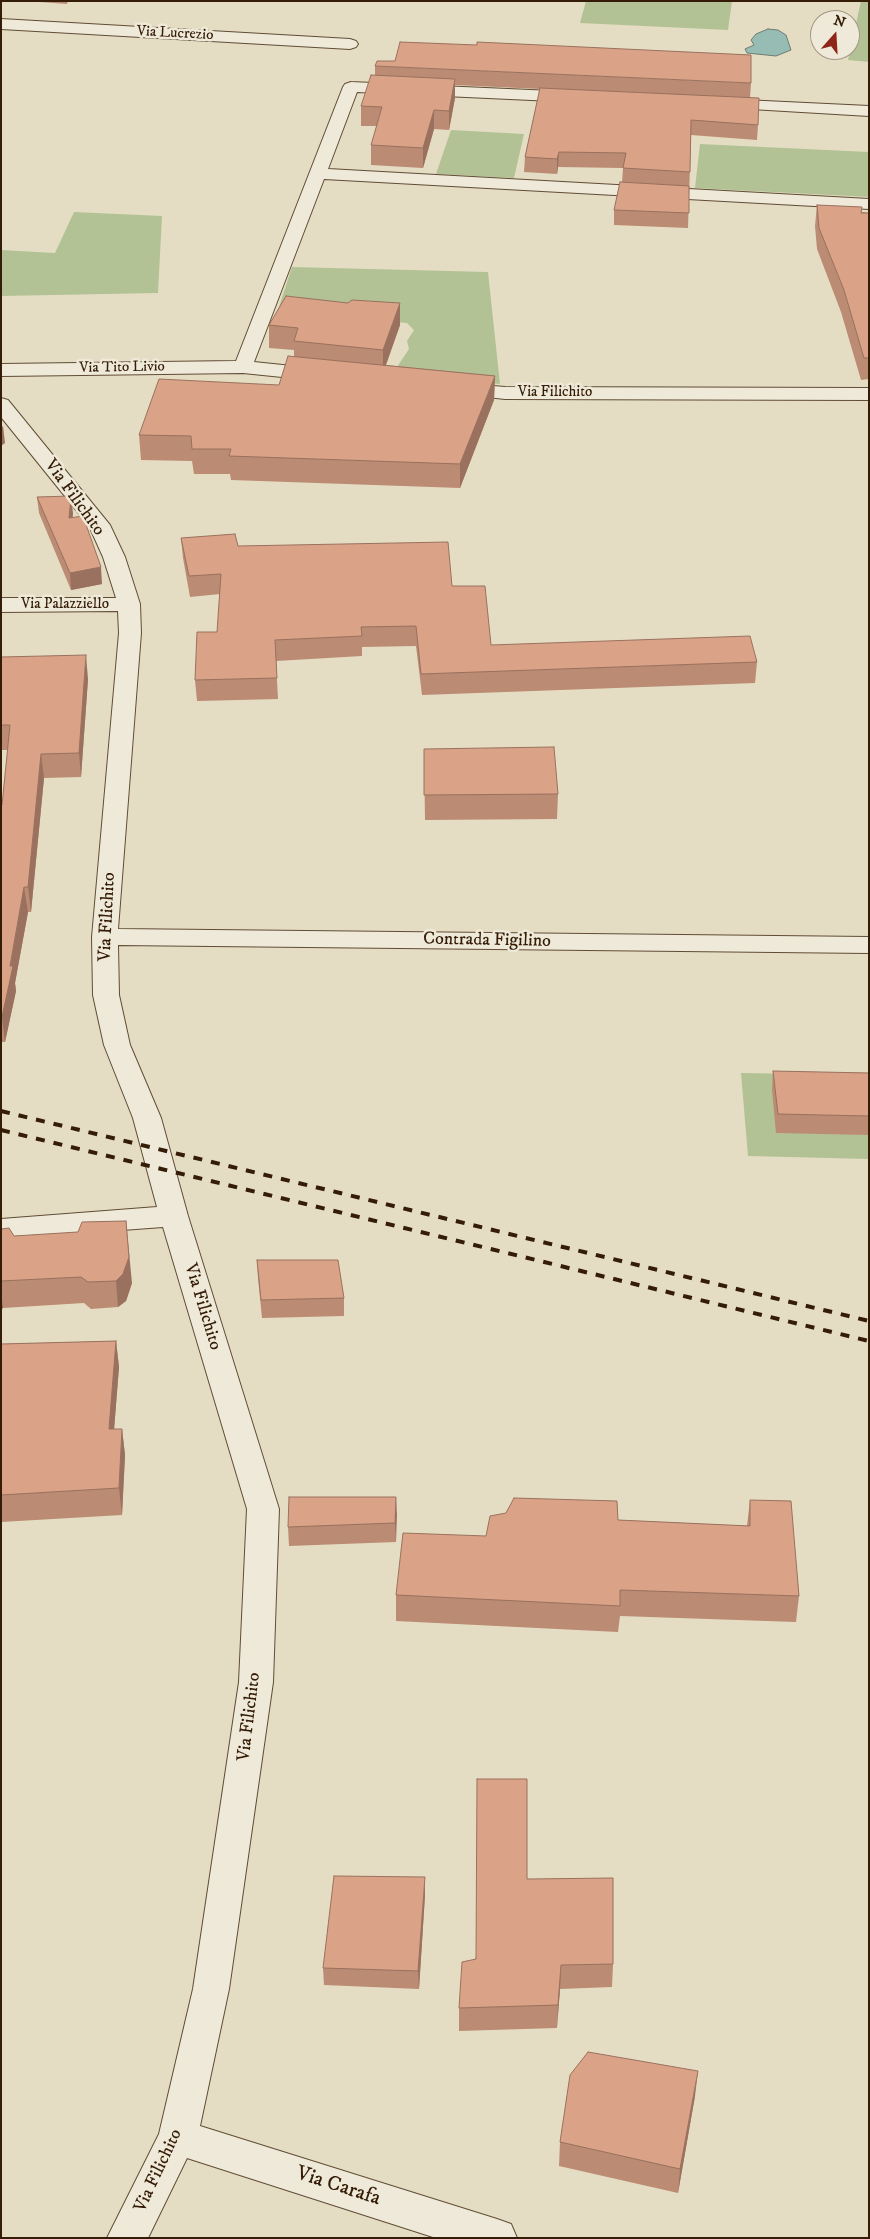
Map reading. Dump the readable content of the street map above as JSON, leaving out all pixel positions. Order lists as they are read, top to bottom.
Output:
{
  "streets": {
    "street": [
      "Via Lucrezio",
      "Via Tito Livio",
      "Via Filichito",
      "Via Palazziello",
      "Contrada Figilino",
      "Via Carafa"
    ]
  },
  "crossings": [
    ["Via Filichito", "Via Palazziello"],
    ["Via Filichito", "Contrada Figilino"],
    ["Via Filichito", "Via Carafa"]
  ],
  "north": "top"
}
